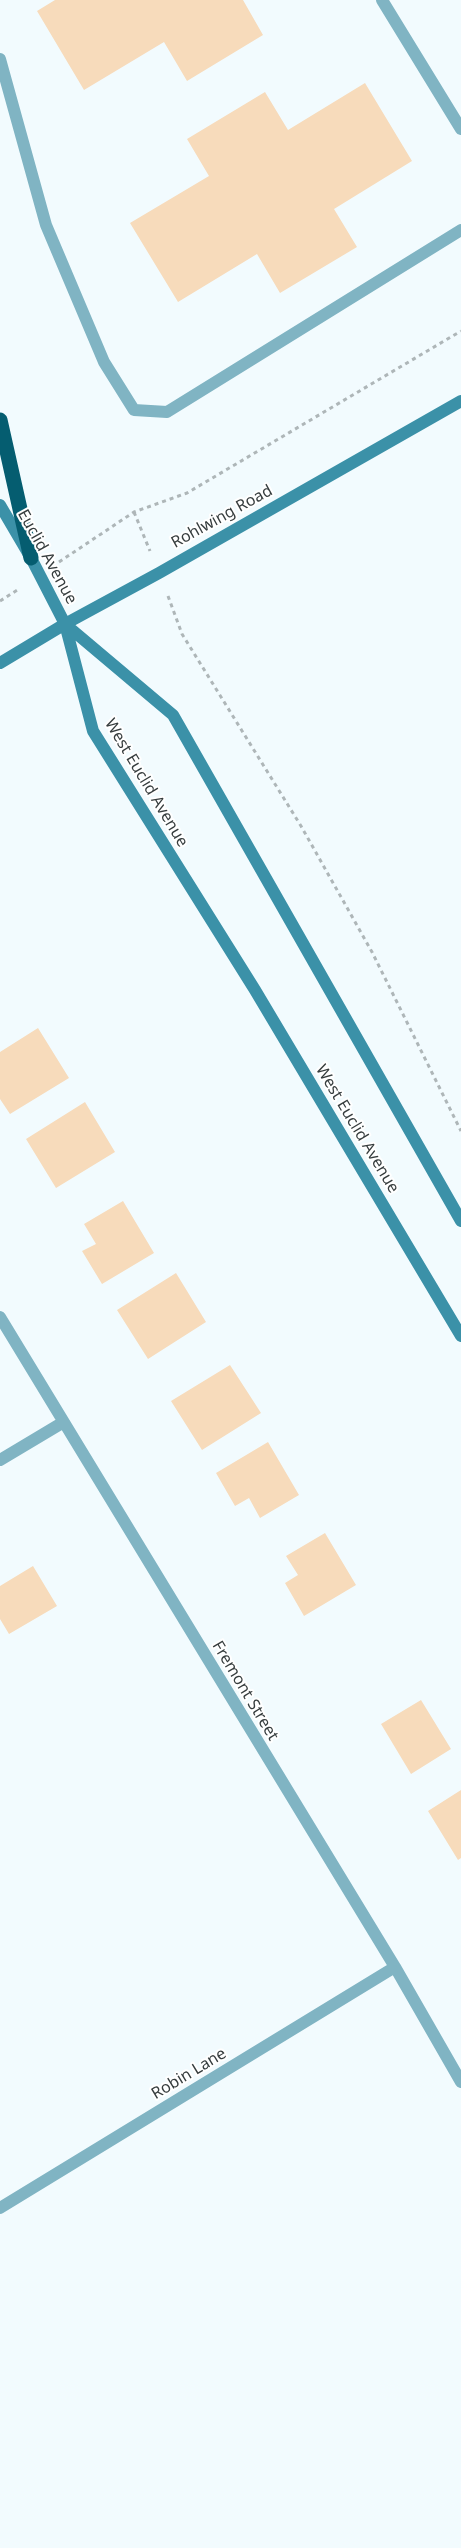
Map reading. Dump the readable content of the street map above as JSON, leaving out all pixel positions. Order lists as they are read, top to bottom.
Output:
{
  "streets": {
    "main road": ["Rohlwing Road", "Euclid Avenue", "West Euclid Avenue"],
    "street": ["Fremont Street", "Robin Lane"]
  },
  "crossings": [
    ["Rohlwing Road", "Euclid Avenue"],
    ["Rohlwing Road", "West Euclid Avenue"],
    ["Euclid Avenue", "West Euclid Avenue"],
    ["Fremont Street", "Robin Lane"]
  ]
}
